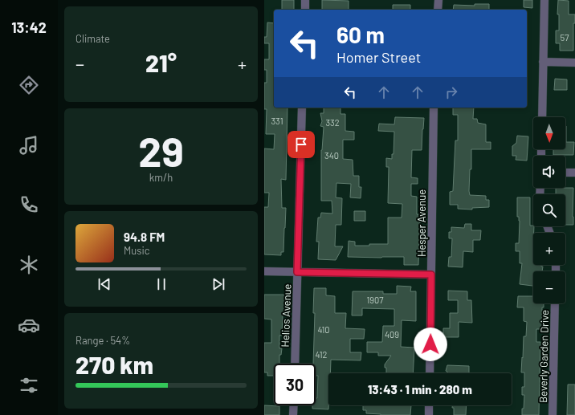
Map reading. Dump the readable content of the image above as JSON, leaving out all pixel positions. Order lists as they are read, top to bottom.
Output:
{
  "streets": {
    "street": ["Hesper Avenue", "Helios Avenue", "Beverly Garden Drive"]
  },
  "house_numbers": [
    "57",
    "331",
    "332",
    "340",
    "1907",
    "410",
    "409",
    "412"
  ],
  "north": "bottom",
  "page": {
    "tabs": "13:42",
    "tile": [
      "Climate",
      ["29", "km/h"],
      ["Range · 54%", "270 km"]
    ],
    "turn": ["60 m", "Homer Street"],
    "heat": ["−", "21°", "+"],
    "map_buttons": ["+", "−"],
    "song": ["94.8 FM", "Music"],
    "limit": "30",
    "trip": "13:43 · 1 min · 280 m"
  }
}
